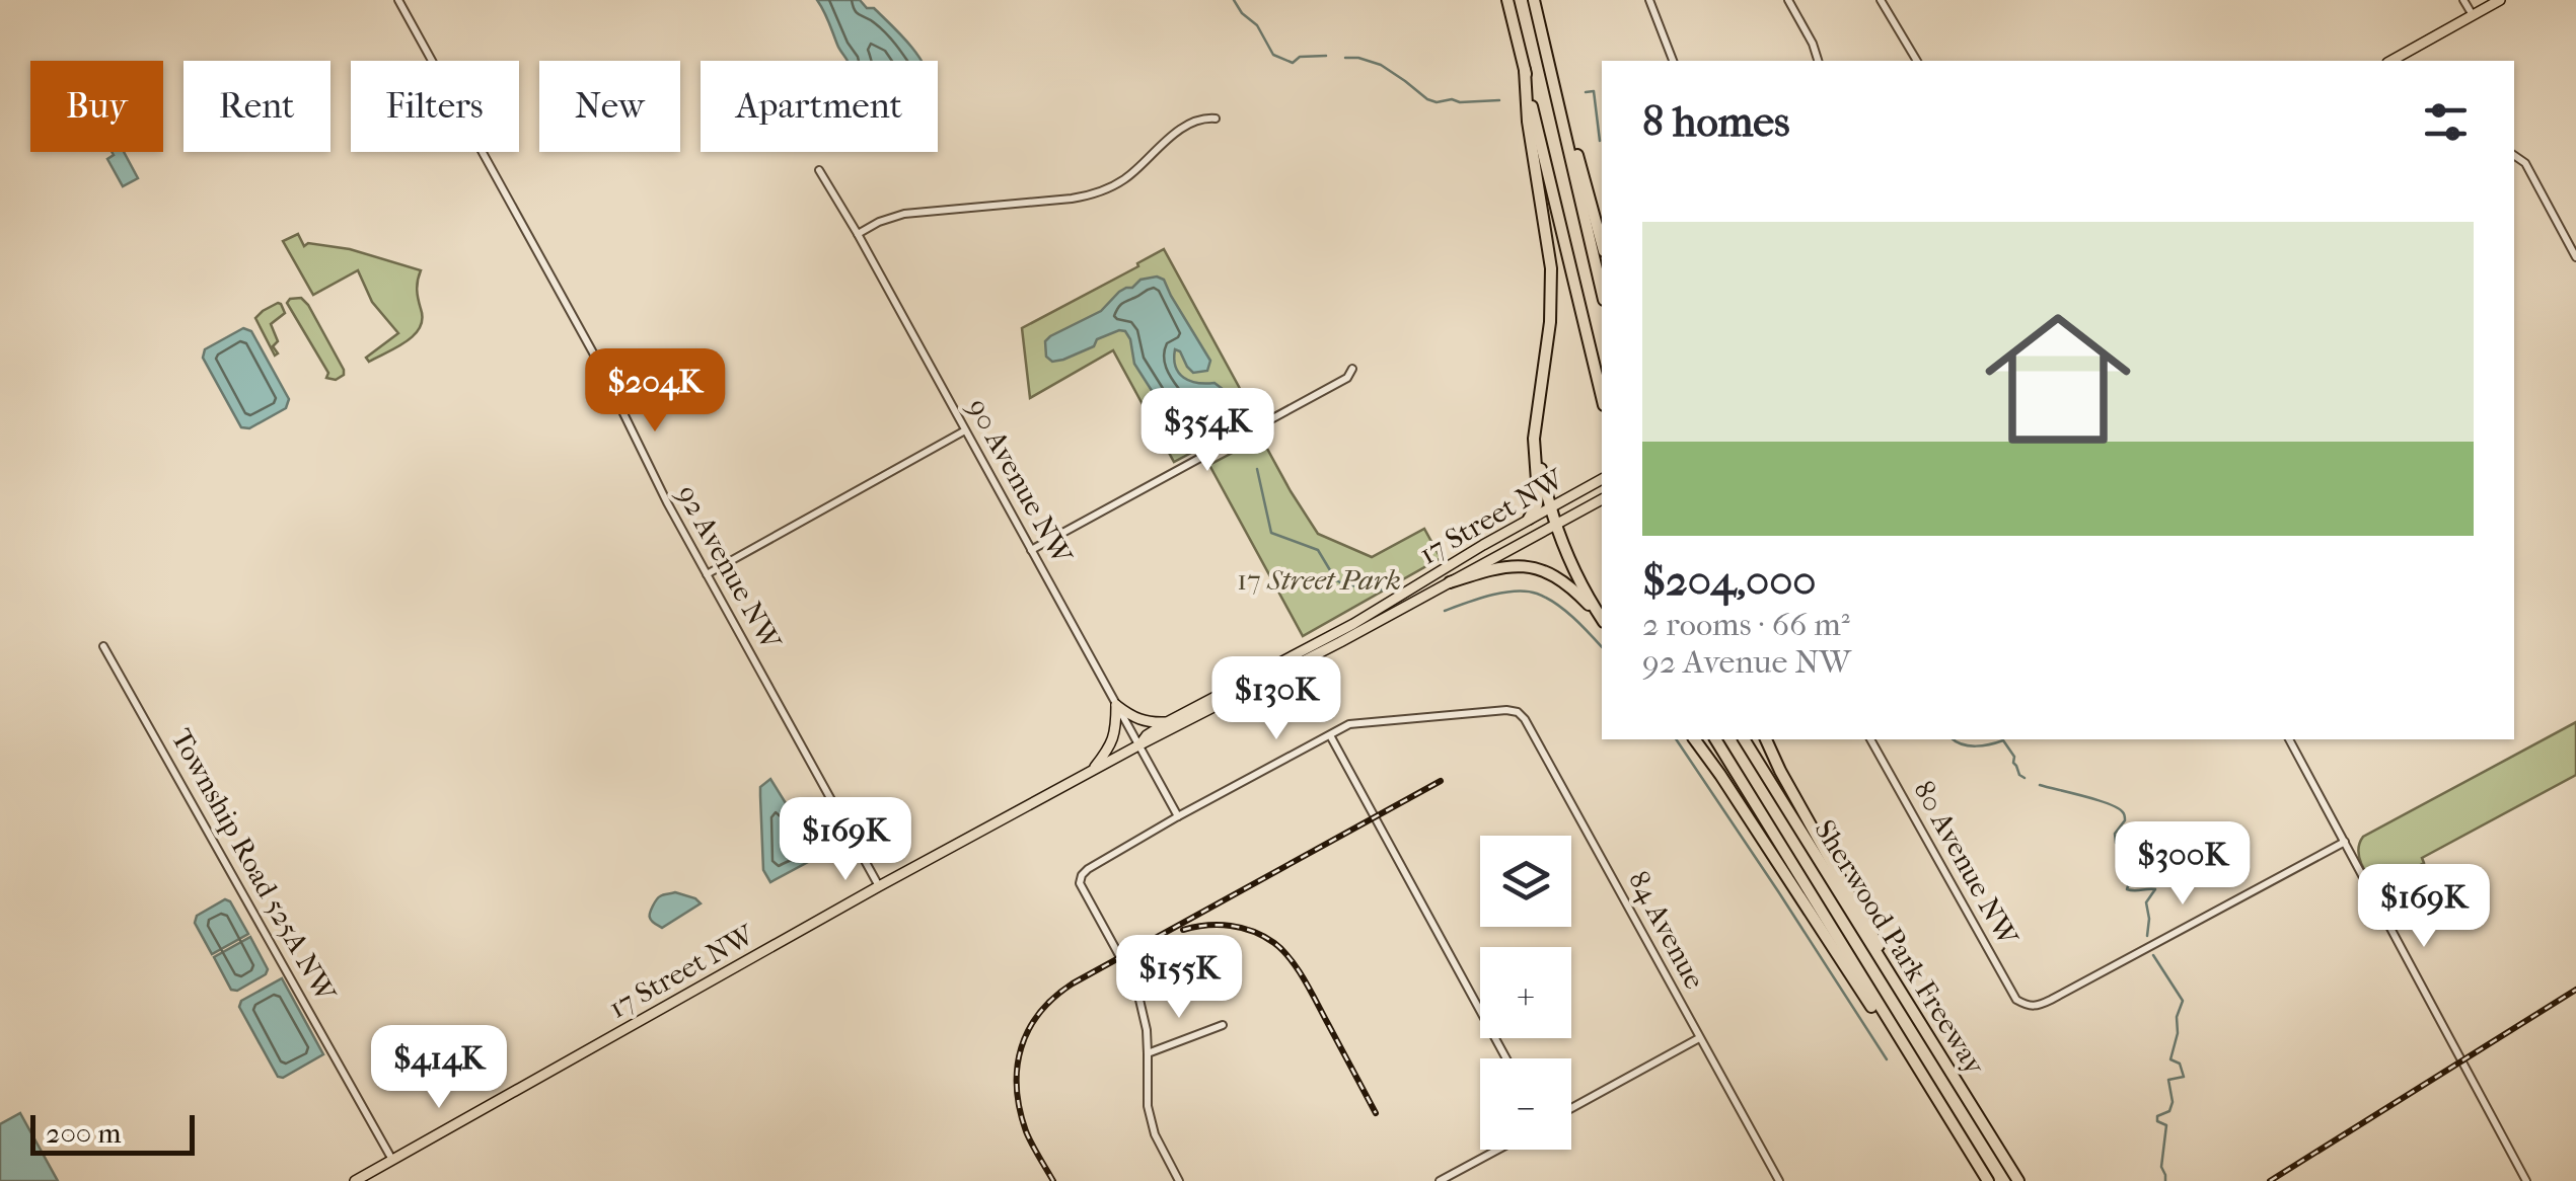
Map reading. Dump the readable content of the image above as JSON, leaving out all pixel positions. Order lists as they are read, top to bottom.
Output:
{
  "streets": {
    "highway": ["Sherwood Park Freeway"],
    "main road": ["17 Street NW"],
    "street": [
      "90 Avenue NW",
      "92 Avenue NW",
      "80 Avenue NW",
      "Township Road 525A NW",
      "84 Avenue"
    ]
  },
  "crossings": [
    ["90 Avenue NW", "17 Street NW"],
    ["17 Street NW", "92 Avenue NW"],
    ["17 Street NW", "Township Road 525A NW"]
  ],
  "parks": ["17 Street Park"],
  "scale_bar": "200 m",
  "page": {
    "chip": [
      "Buy",
      "Rent",
      "Filters",
      "New",
      "Apartment"
    ],
    "heading": "8 homes",
    "list": [
      {
        "name": "$204,000",
        "note": "2 rooms · 66 m² · 92 Avenue NW"
      }
    ],
    "price": [
      "$204K",
      "$354K",
      "$130K",
      "$169K",
      "$300K",
      "$169K",
      "$155K",
      "$414K"
    ],
    "map_buttons": ["+", "−"],
    "scale": "200 m"
  }
}
